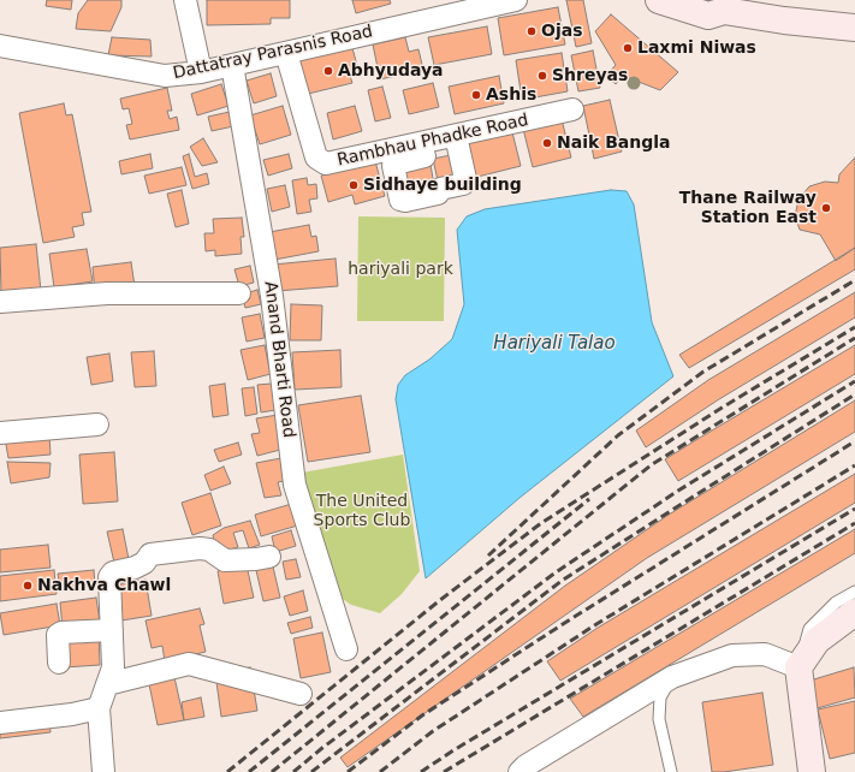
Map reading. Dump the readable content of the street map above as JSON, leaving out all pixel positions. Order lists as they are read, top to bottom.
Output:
{
  "streets": {
    "street": ["Dattatray Parasnis Road", "Rambhau Phadke Road", "Anand Bharti Road"]
  },
  "crossings": [
    ["Dattatray Parasnis Road", "Rambhau Phadke Road"],
    ["Dattatray Parasnis Road", "Anand Bharti Road"]
  ],
  "water": ["Hariyali Talao"],
  "parks": ["hariyali park", "The United Sports Club"],
  "places": [
    "Ojas",
    "Laxmi Niwas",
    "Abhyudaya",
    "Shreyas",
    "Ashis",
    "Naik Bangla",
    "Sidhaye building",
    "Thane Railway Station East",
    "Nakhva Chawl"
  ]
}
